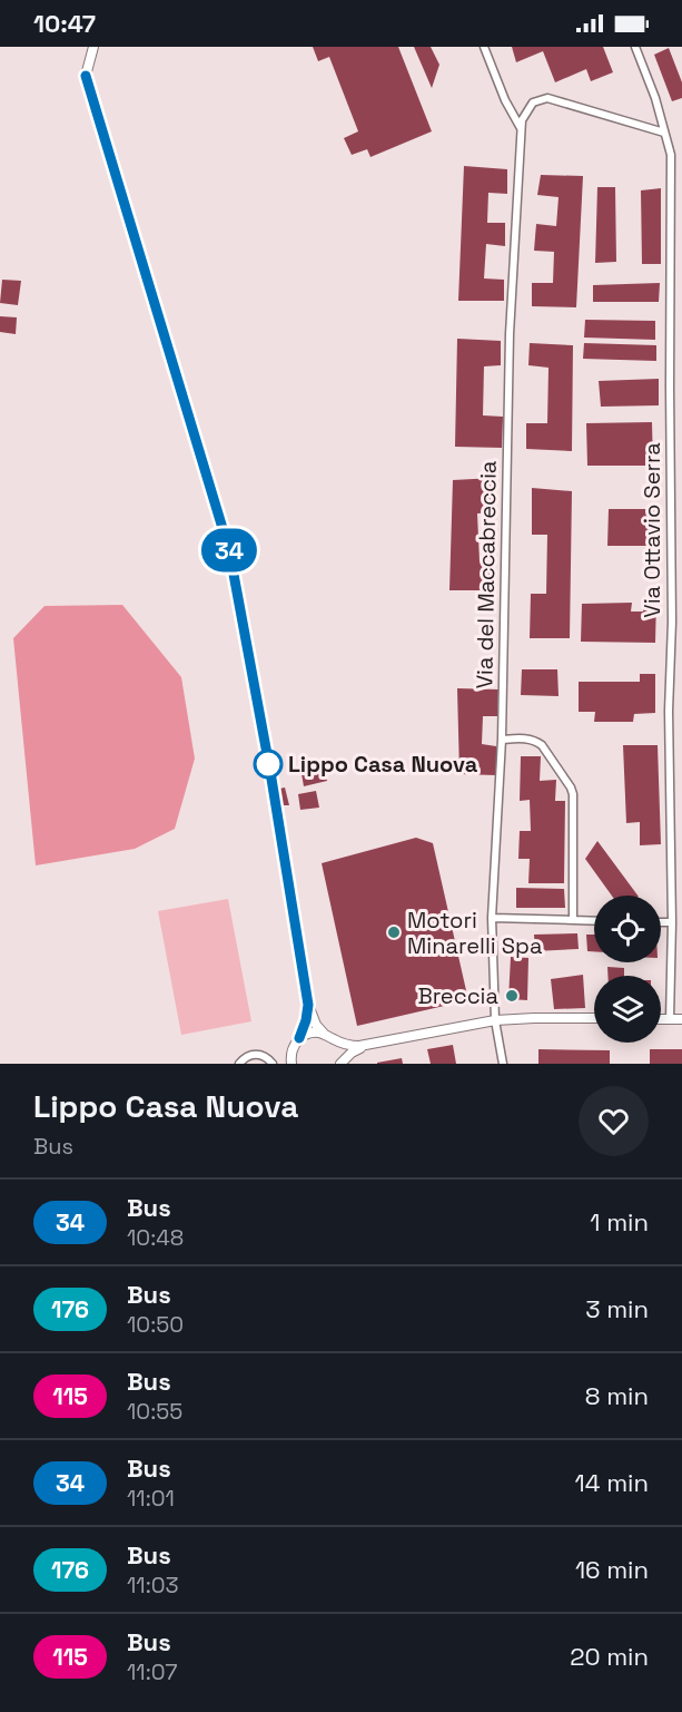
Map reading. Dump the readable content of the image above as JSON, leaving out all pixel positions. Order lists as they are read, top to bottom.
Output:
{
  "streets": {
    "street": ["Via Ottavio Serra", "Via del Maccabreccia"]
  },
  "crossings": [
    ["Via Ottavio Serra", "Via del Maccabreccia"]
  ],
  "places": ["Lippo Casa Nuova", "Motori Minarelli Spa", "Breccia"],
  "lines": ["bus line 34"],
  "page": {
    "status": "10:47",
    "on_map": "34",
    "heading": ["Lippo Casa Nuova", "Bus"],
    "list": [
      {
        "mark": "34",
        "name": "Bus",
        "note": "10:48",
        "value": "1 min"
      },
      {
        "mark": "176",
        "name": "Bus",
        "note": "10:50",
        "value": "3 min"
      },
      {
        "mark": "115",
        "name": "Bus",
        "note": "10:55",
        "value": "8 min"
      },
      {
        "mark": "34",
        "name": "Bus",
        "note": "11:01",
        "value": "14 min"
      },
      {
        "mark": "176",
        "name": "Bus",
        "note": "11:03",
        "value": "16 min"
      },
      {
        "mark": "115",
        "name": "Bus",
        "note": "11:07",
        "value": "20 min"
      }
    ]
  }
}
